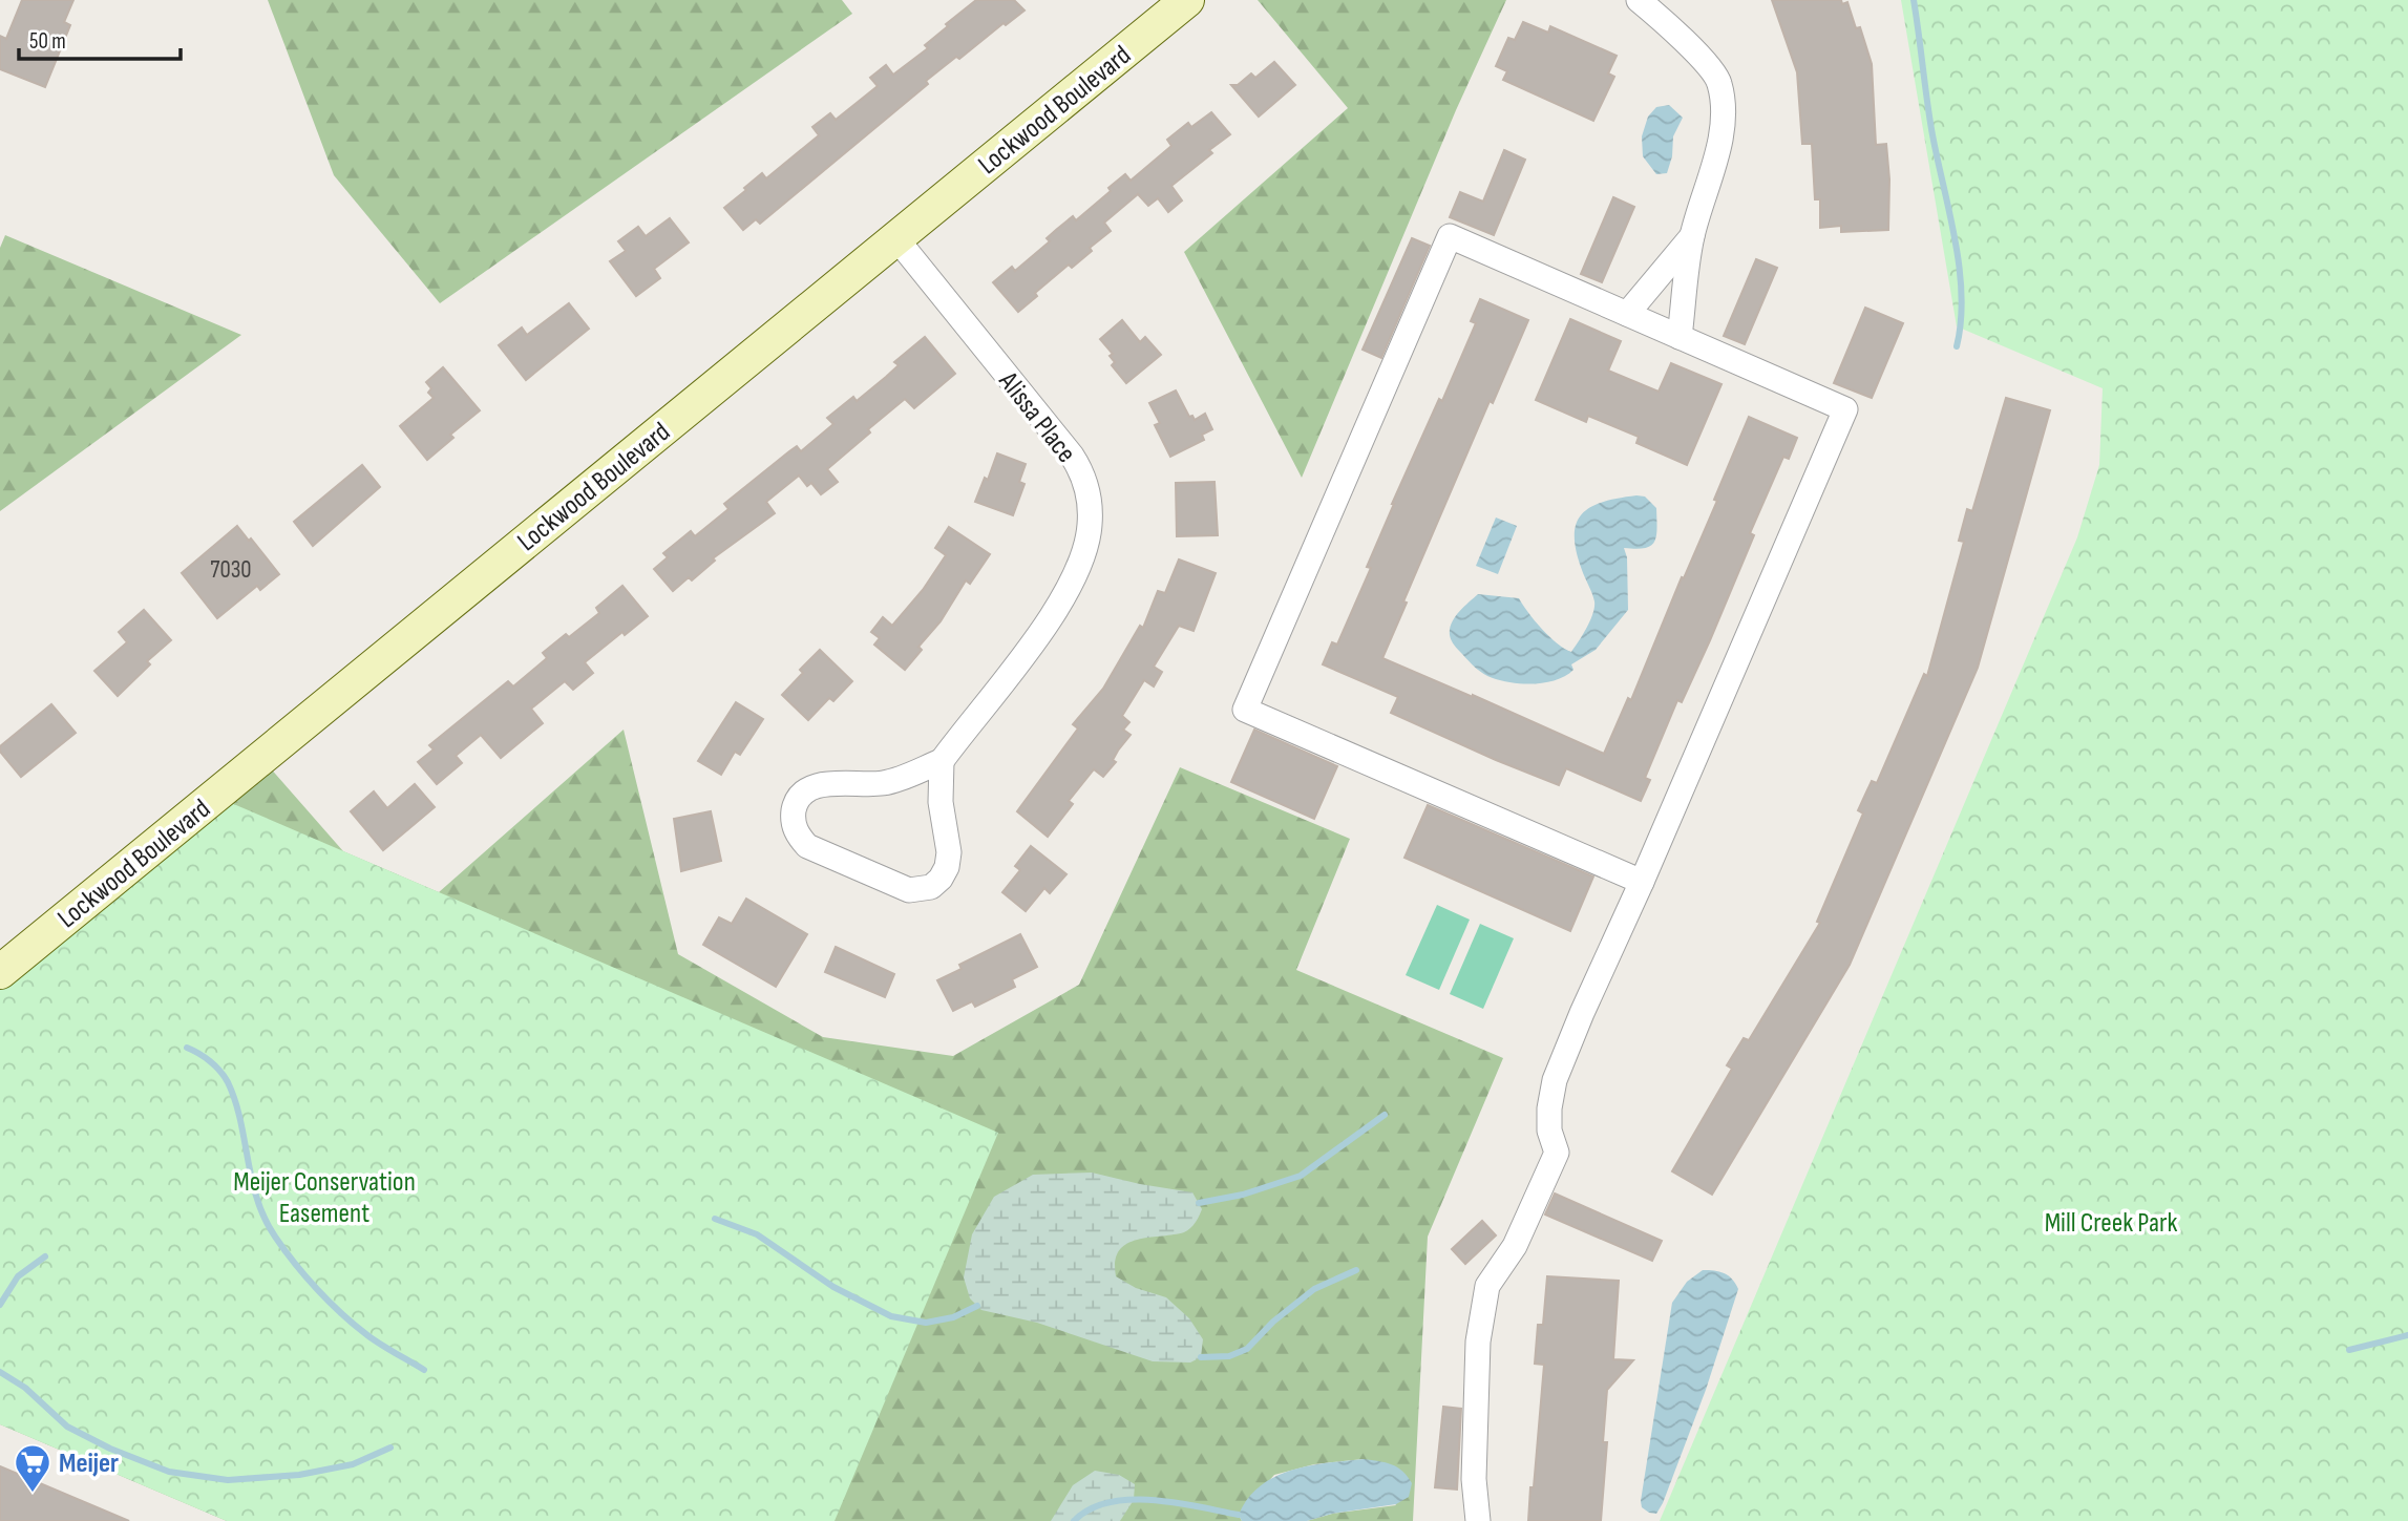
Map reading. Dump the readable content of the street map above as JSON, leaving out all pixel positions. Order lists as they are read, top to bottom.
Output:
{
  "streets": {
    "main road": ["Lockwood Boulevard"],
    "street": ["Alissa Place"]
  },
  "crossings": [
    ["Lockwood Boulevard", "Alissa Place"]
  ],
  "parks": ["Meijer Conservation Easement", "Mill Creek Park"],
  "places": {
    "supermarket": ["Meijer"]
  },
  "house_numbers": ["7030"],
  "scale_bar": "50 m"
}
